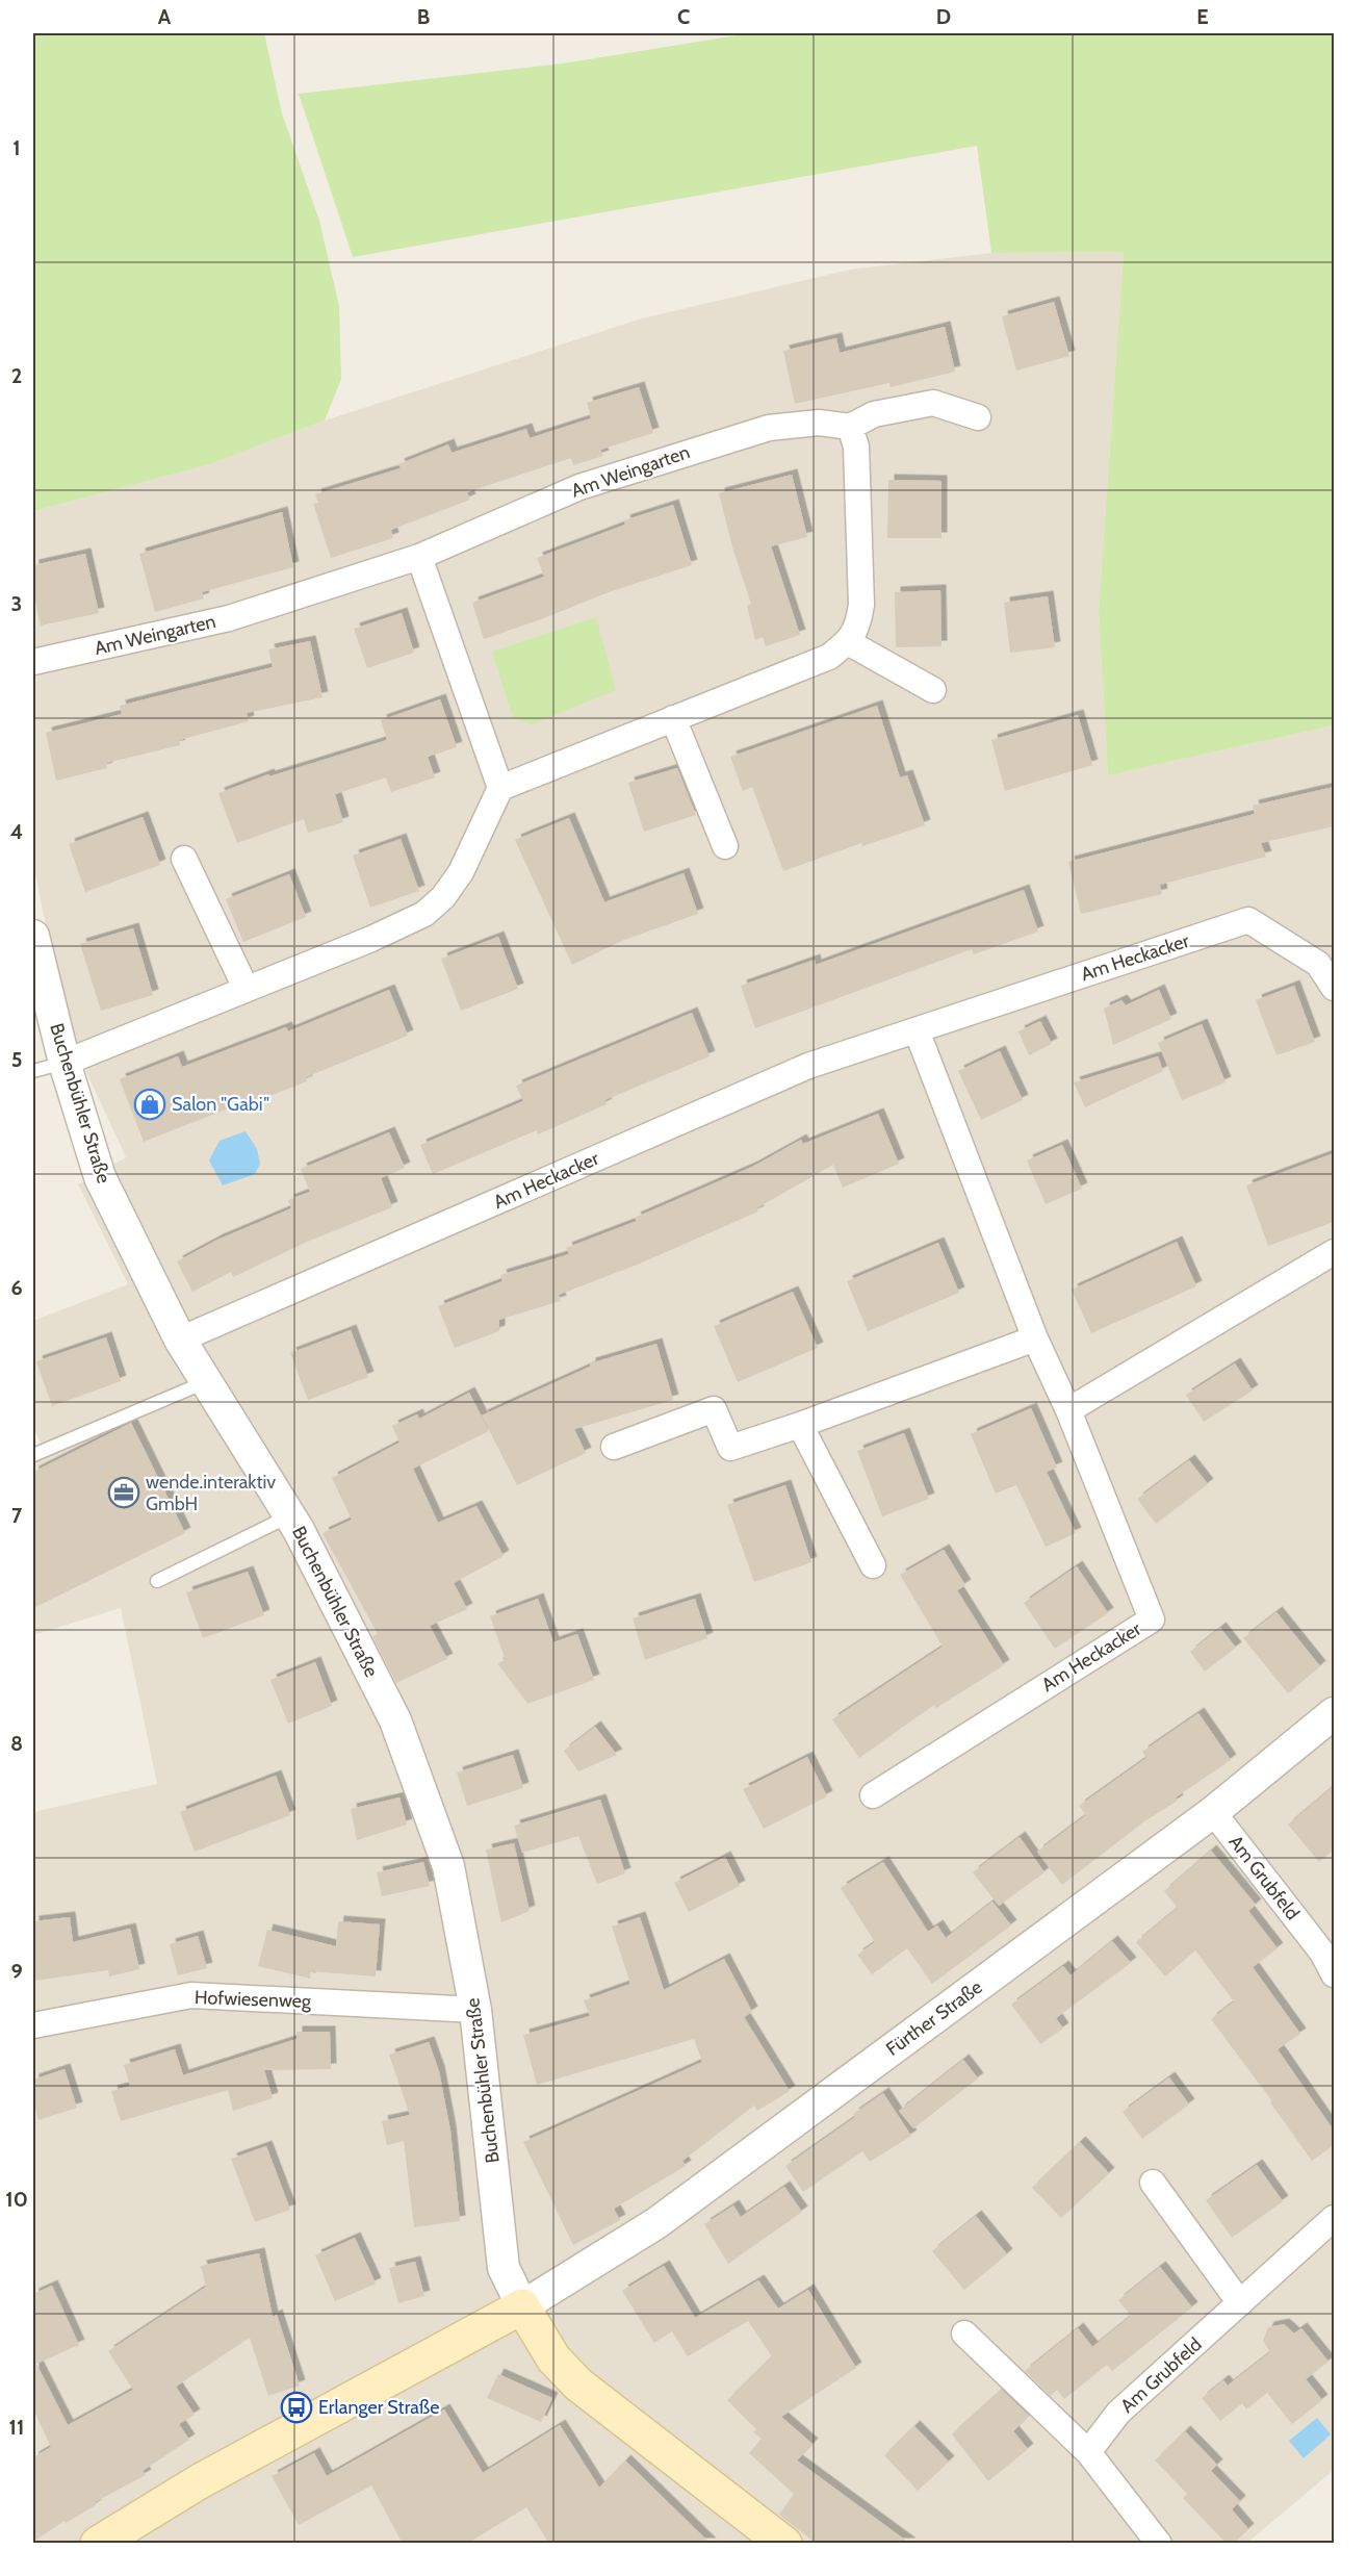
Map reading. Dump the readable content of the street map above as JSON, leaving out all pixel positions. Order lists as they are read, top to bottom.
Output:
{
  "streets": {
    "street": [
      "Am Weingarten",
      "Am Heckacker",
      "Buchenbühler Straße",
      "Am Grubfeld",
      "Hofwiesenweg",
      "Fürther Straße"
    ]
  },
  "crossings": [
    ["Am Heckacker", "Buchenbühler Straße"],
    ["Buchenbühler Straße", "Hofwiesenweg"],
    ["Buchenbühler Straße", "Fürther Straße"],
    ["Am Grubfeld", "Fürther Straße"]
  ],
  "places": {
    "shop": ["Salon \"Gabi\""],
    "office": ["wende.interaktiv GmbH"],
    "bus stop": ["Erlanger Straße"]
  },
  "grid": {
    "columns": [
      "A",
      "B",
      "C",
      "D",
      "E"
    ],
    "rows": [
      "1",
      "2",
      "3",
      "4",
      "5",
      "6",
      "7",
      "8",
      "9",
      "10",
      "11"
    ]
  }
}
